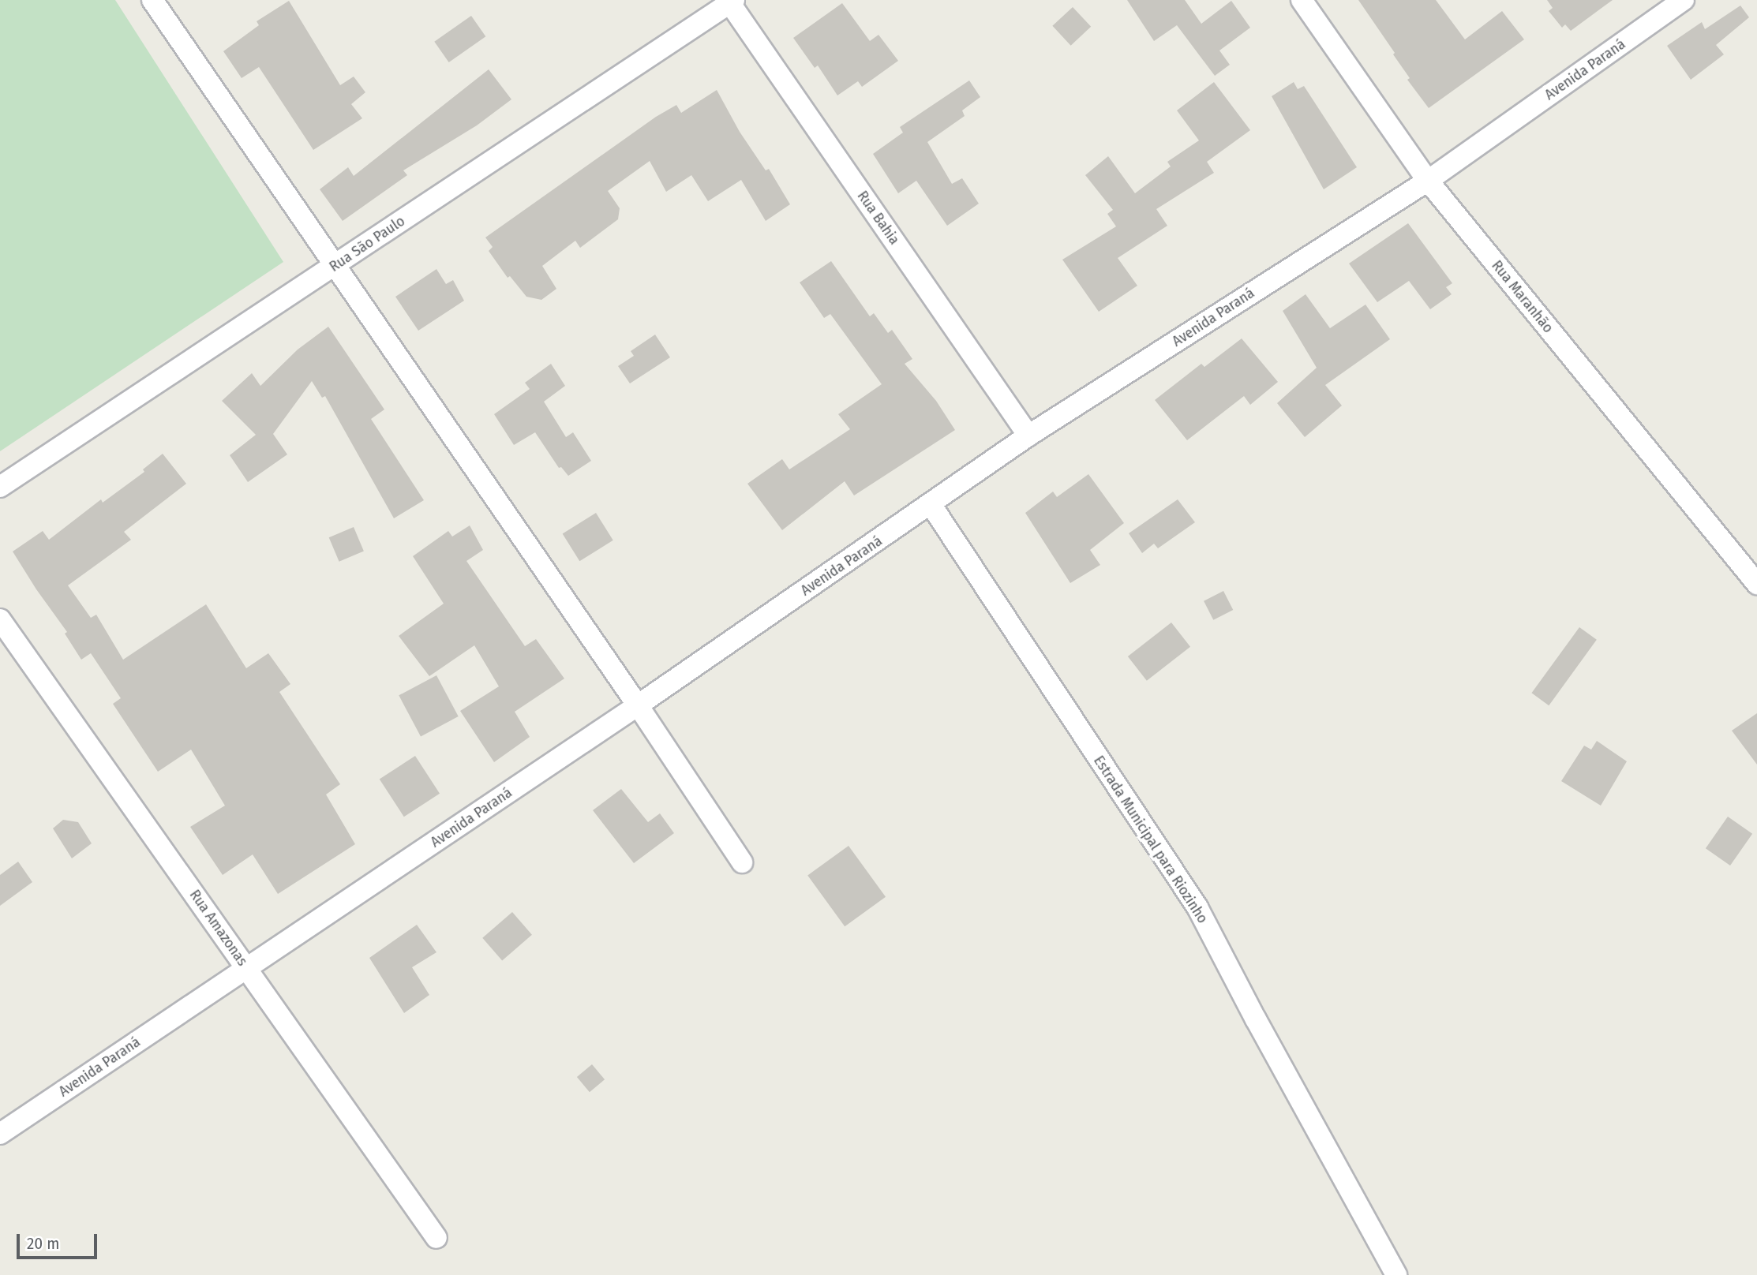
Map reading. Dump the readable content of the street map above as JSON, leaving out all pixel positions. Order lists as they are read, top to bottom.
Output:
{
  "streets": {
    "street": [
      "Avenida Paraná",
      "Rua Bahia",
      "Rua São Paulo",
      "Rua Maranhão",
      "Estrada Municipal para Riozinho",
      "Rua Amazonas"
    ]
  },
  "crossings": [
    ["Avenida Paraná", "Rua Bahia"],
    ["Avenida Paraná", "Rua Maranhão"],
    ["Avenida Paraná", "Estrada Municipal para Riozinho"],
    ["Avenida Paraná", "Rua Amazonas"],
    ["Rua Bahia", "Rua São Paulo"]
  ],
  "scale_bar": "20 m"
}
